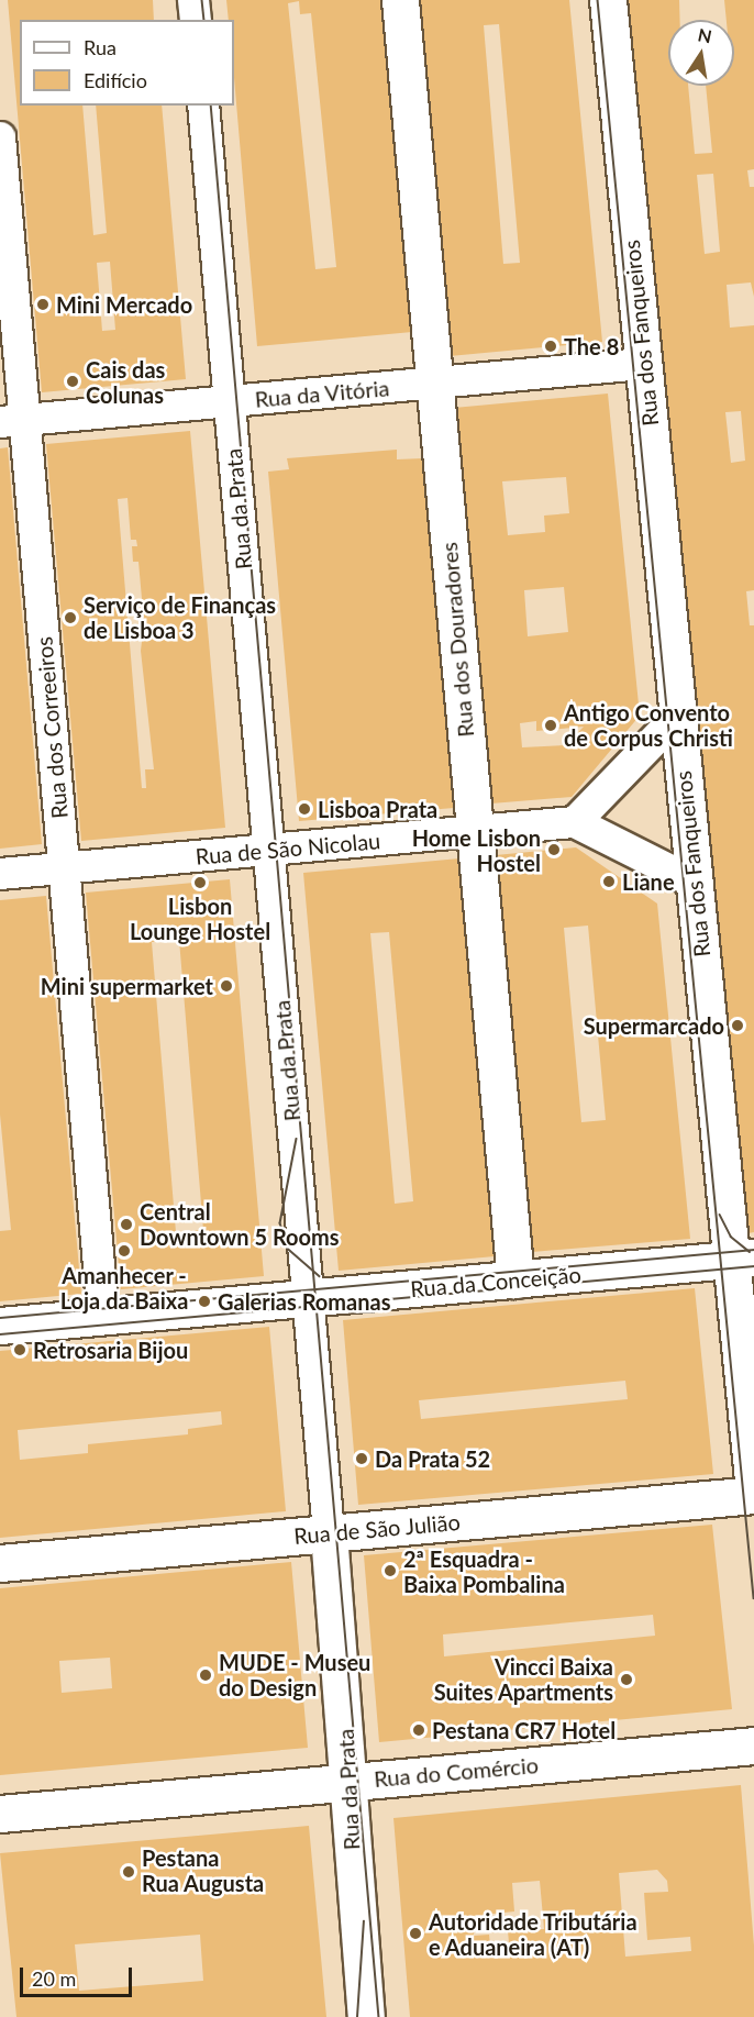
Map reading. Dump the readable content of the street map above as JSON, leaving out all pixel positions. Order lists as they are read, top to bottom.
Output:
{
  "streets": {
    "street": [
      "Rua dos Fanqueiros",
      "Rua da Vitória",
      "Rua da Prata",
      "Rua dos Douradores",
      "Rua dos Correeiros",
      "Rua de São Nicolau",
      "Rua da Conceição",
      "Rua de São Julião",
      "Rua do Comércio"
    ]
  },
  "crossings": [
    ["Rua dos Fanqueiros", "Rua da Vitória"],
    ["Rua dos Fanqueiros", "Rua da Conceição"],
    ["Rua dos Fanqueiros", "Rua de São Julião"],
    ["Rua da Vitória", "Rua da Prata"],
    ["Rua da Vitória", "Rua dos Douradores"],
    ["Rua da Vitória", "Rua dos Correeiros"],
    ["Rua da Prata", "Rua de São Nicolau"],
    ["Rua da Prata", "Rua da Conceição"],
    ["Rua da Prata", "Rua de São Julião"],
    ["Rua da Prata", "Rua do Comércio"],
    ["Rua dos Douradores", "Rua de São Nicolau"],
    ["Rua dos Douradores", "Rua da Conceição"],
    ["Rua dos Correeiros", "Rua de São Nicolau"],
    ["Rua dos Correeiros", "Rua da Conceição"]
  ],
  "places": [
    "Mini Mercado",
    "The 8",
    "Cais das Colunas",
    "Serviço de Finanças de Lisboa 3",
    "Antigo Convento de Corpus Christi",
    "Lisboa Prata",
    "Home Lisbon Hostel",
    "Liane",
    "Lisbon Lounge Hostel",
    "Mini supermarket",
    "Supermarcado",
    "Central Downtown 5 Rooms",
    "Amanhecer - Loja da Baixa",
    "Galerias Romanas",
    "Retrosaria Bijou",
    "Da Prata 52",
    "2ª Esquadra - Baixa Pombalina",
    "MUDE - Museu do Design",
    "Vincci Baixa Suites Apartments",
    "Pestana CR7 Hotel",
    "Pestana Rua Augusta",
    "Autoridade Tributária e Aduaneira (AT)"
  ],
  "legend": ["Rua", "Edifício"],
  "scale_bar": "20 m",
  "north": "top"
}
